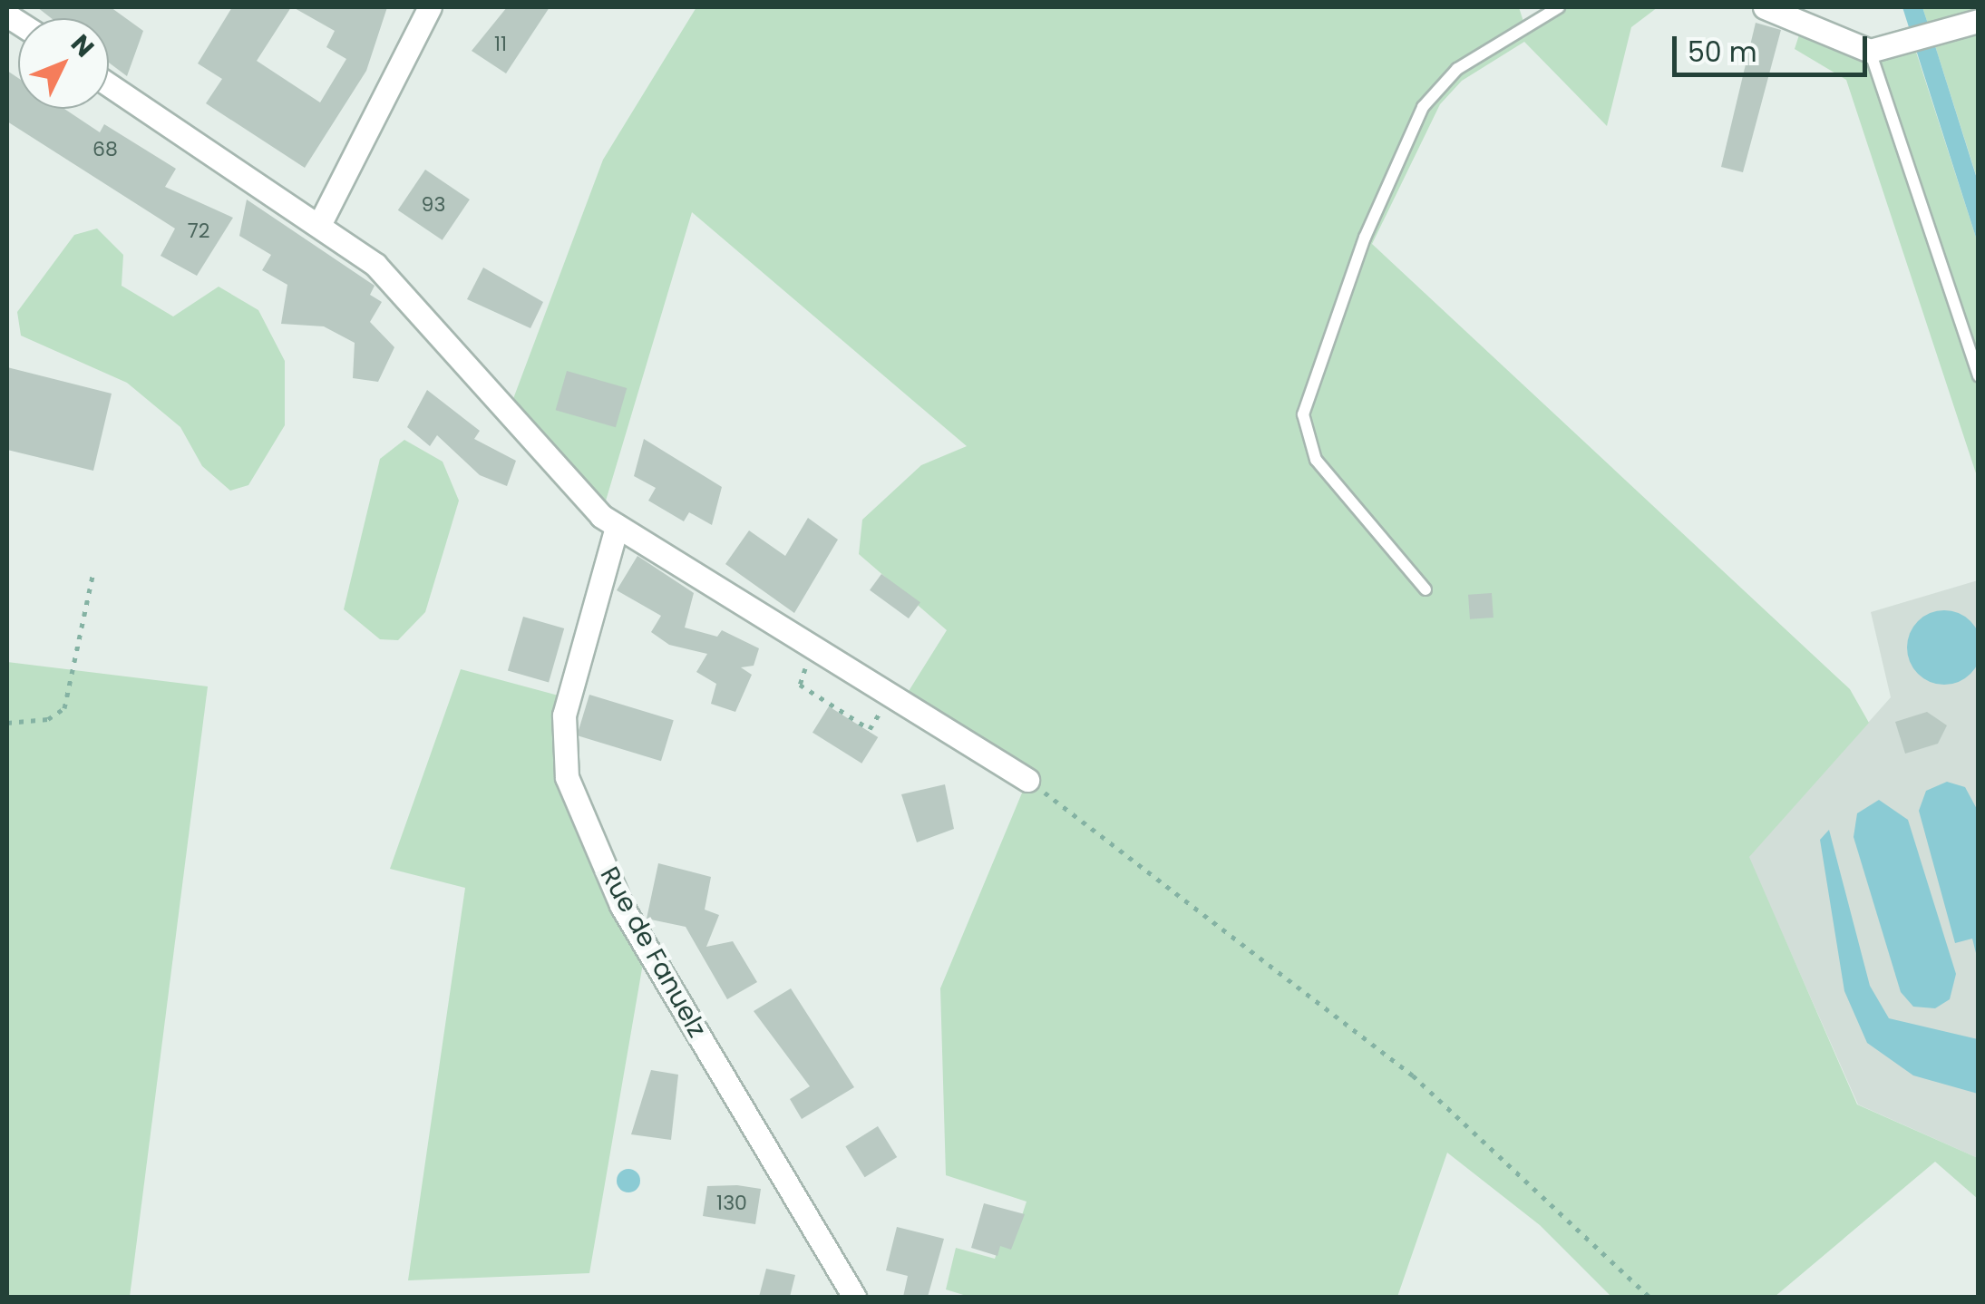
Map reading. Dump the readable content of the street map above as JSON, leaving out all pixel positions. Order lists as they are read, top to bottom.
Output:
{
  "streets": {
    "street": ["Rue de Fanuelz"]
  },
  "house_numbers": [
    "11",
    "68",
    "93",
    "72",
    "130"
  ],
  "scale_bar": "50 m",
  "north": "top right"
}
